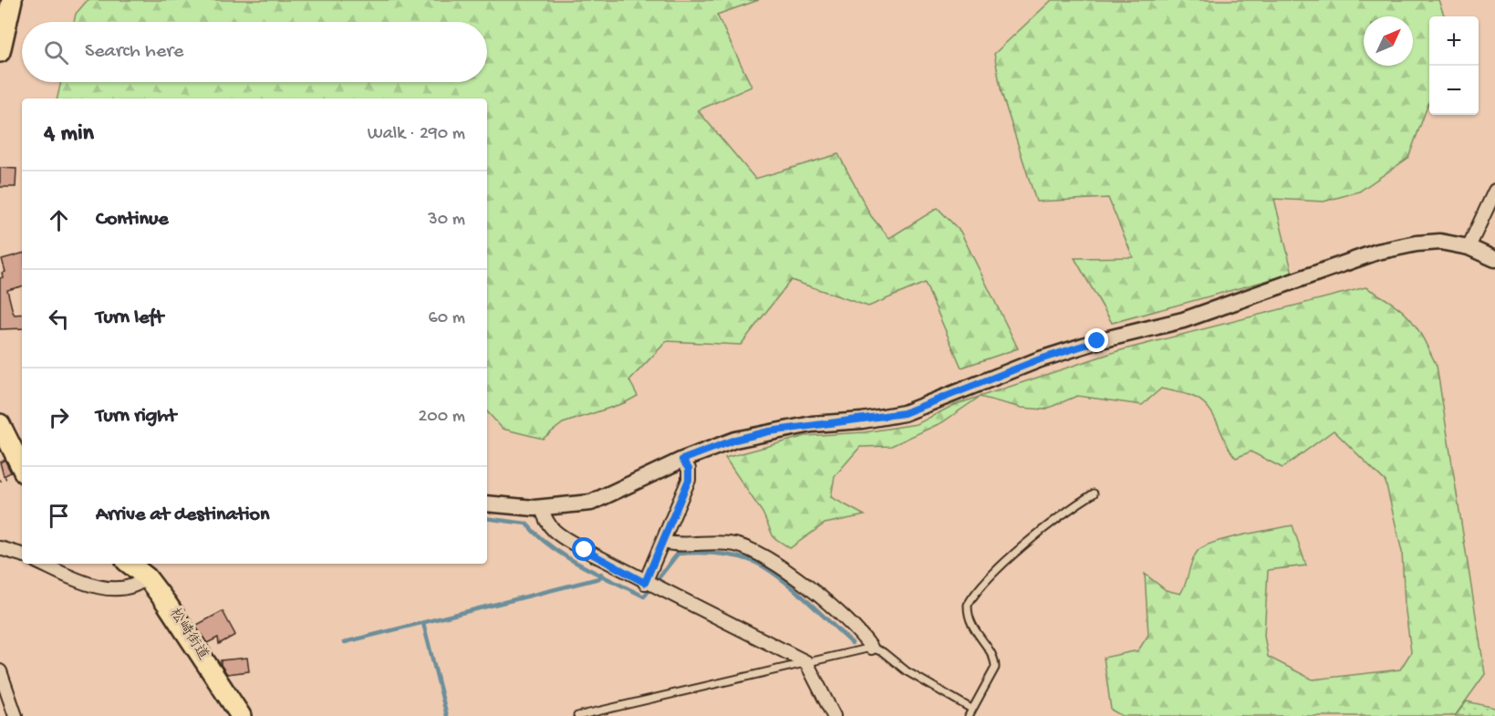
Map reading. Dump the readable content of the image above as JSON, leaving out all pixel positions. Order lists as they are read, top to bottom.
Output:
{
  "streets": {
    "main road": ["松崎街道"]
  },
  "north": "top right",
  "page": {
    "map_buttons": ["+", "−"],
    "search": "Search here",
    "heading": ["4 min", "Walk · 290 m"],
    "list": [
      ["Continue", "30 m"],
      ["Turn left", "60 m"],
      ["Turn right", "200 m"],
      "Arrive at destination"
    ]
  }
}
